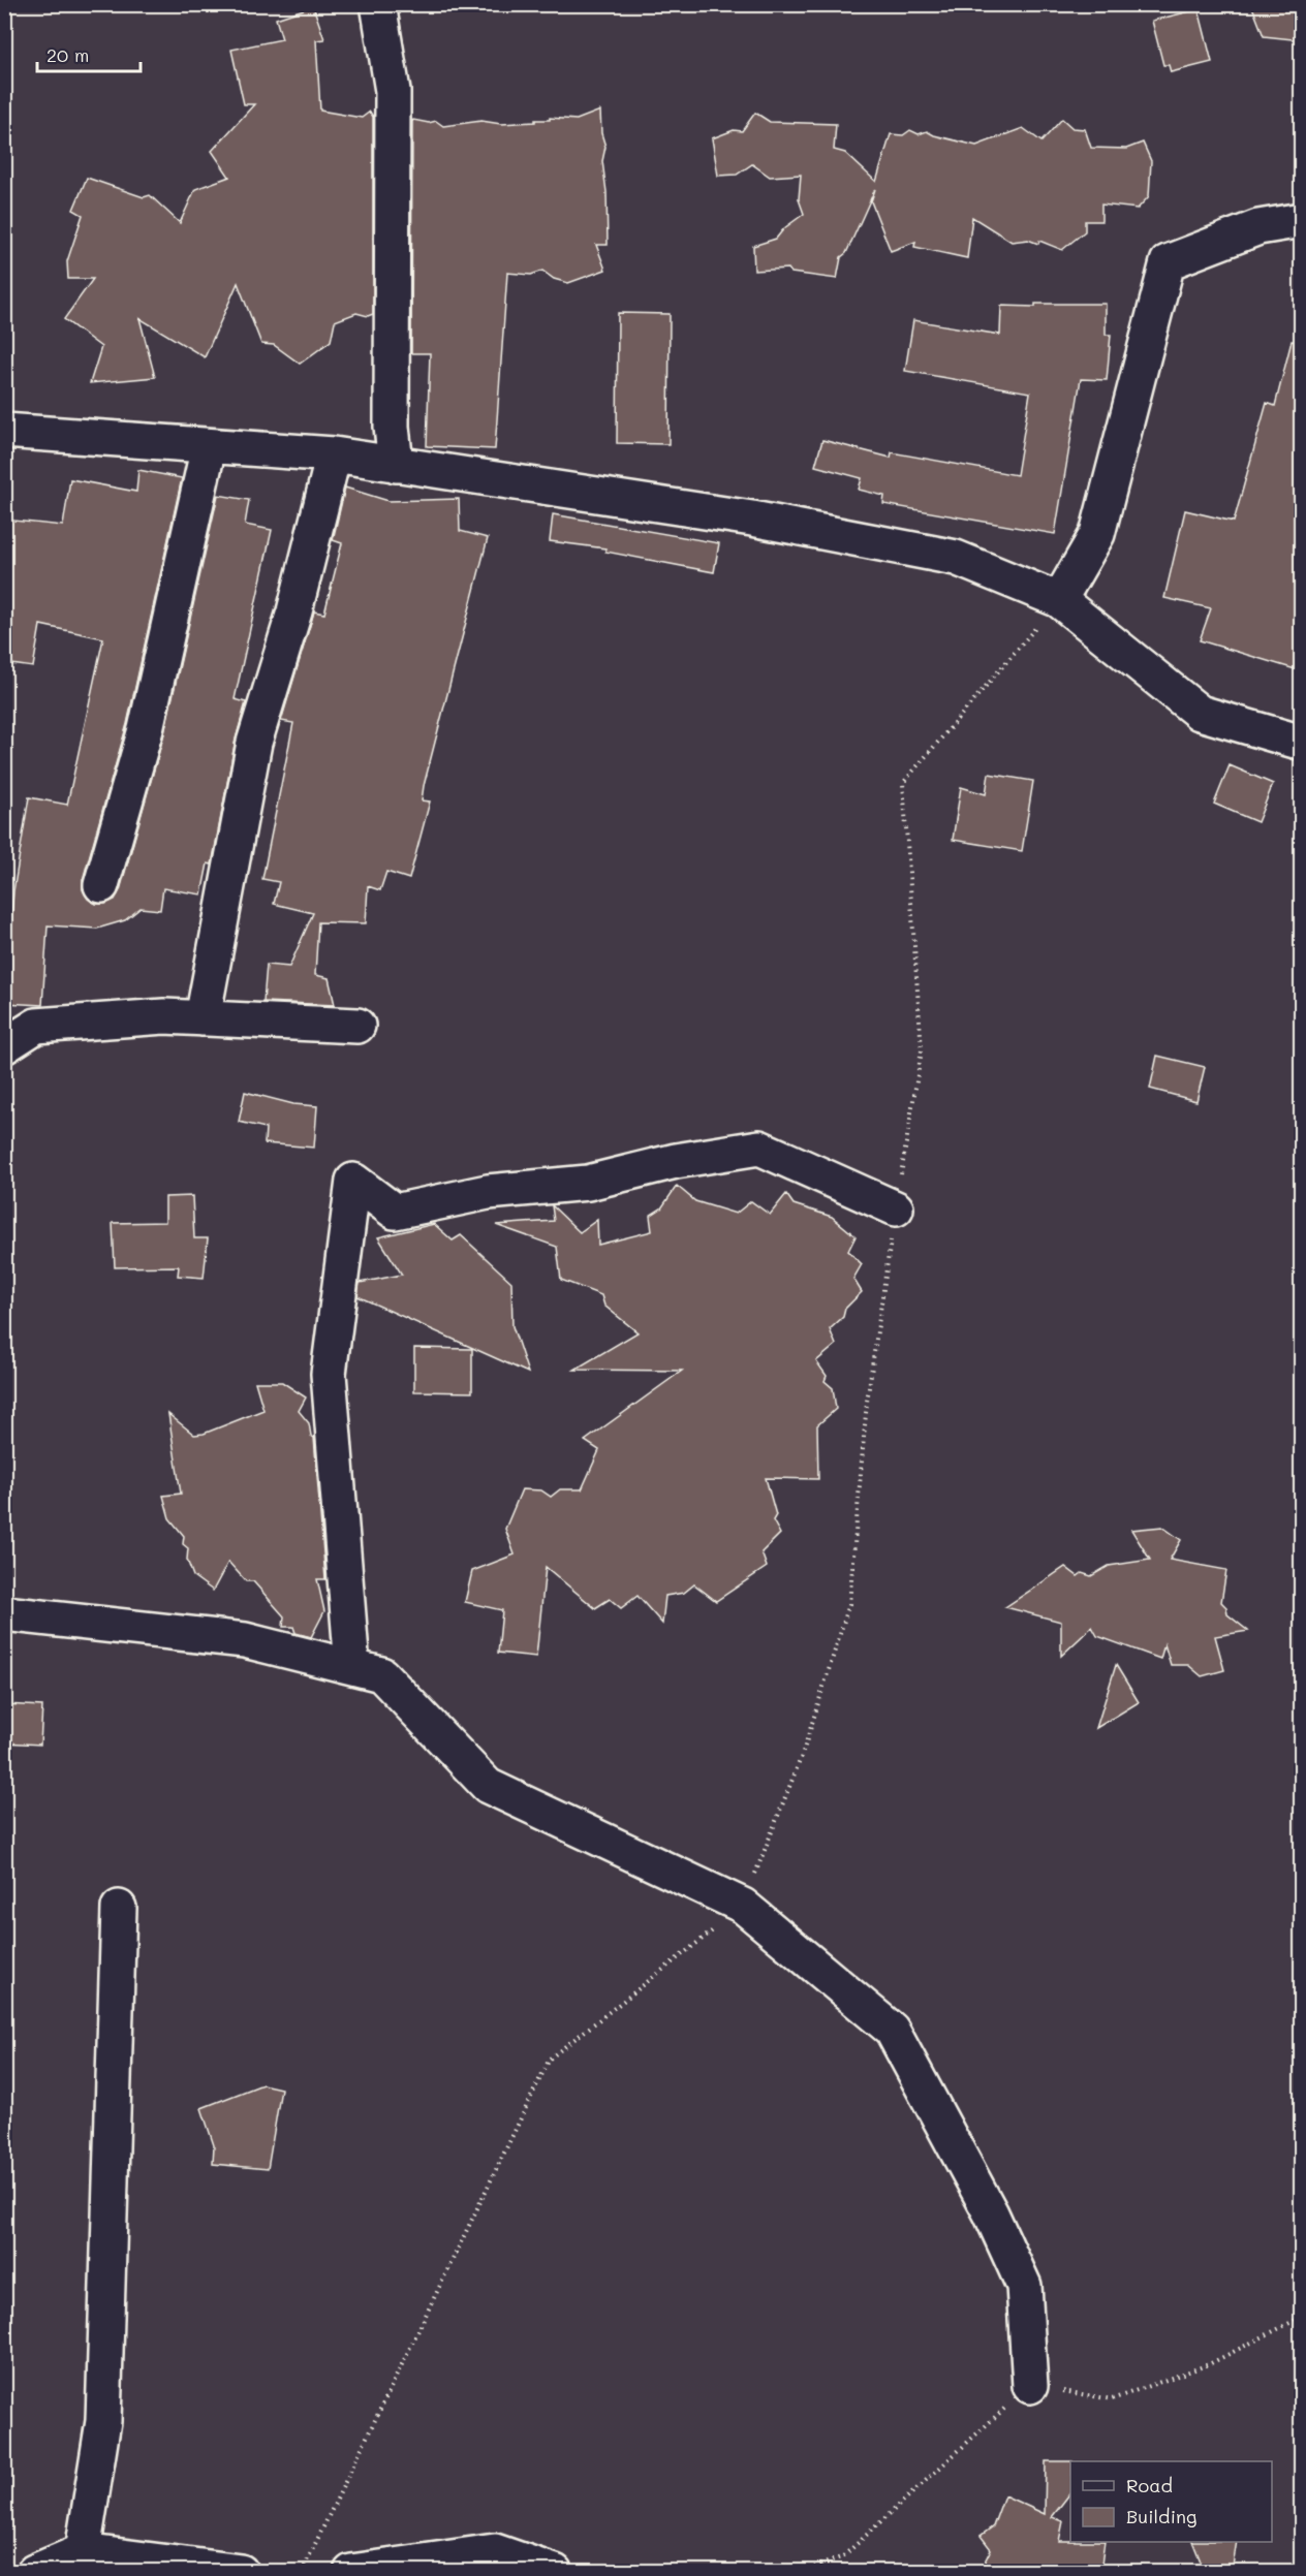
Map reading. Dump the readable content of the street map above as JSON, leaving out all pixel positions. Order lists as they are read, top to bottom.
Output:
{
  "legend": ["Road", "Building"],
  "scale_bar": "20 m"
}
